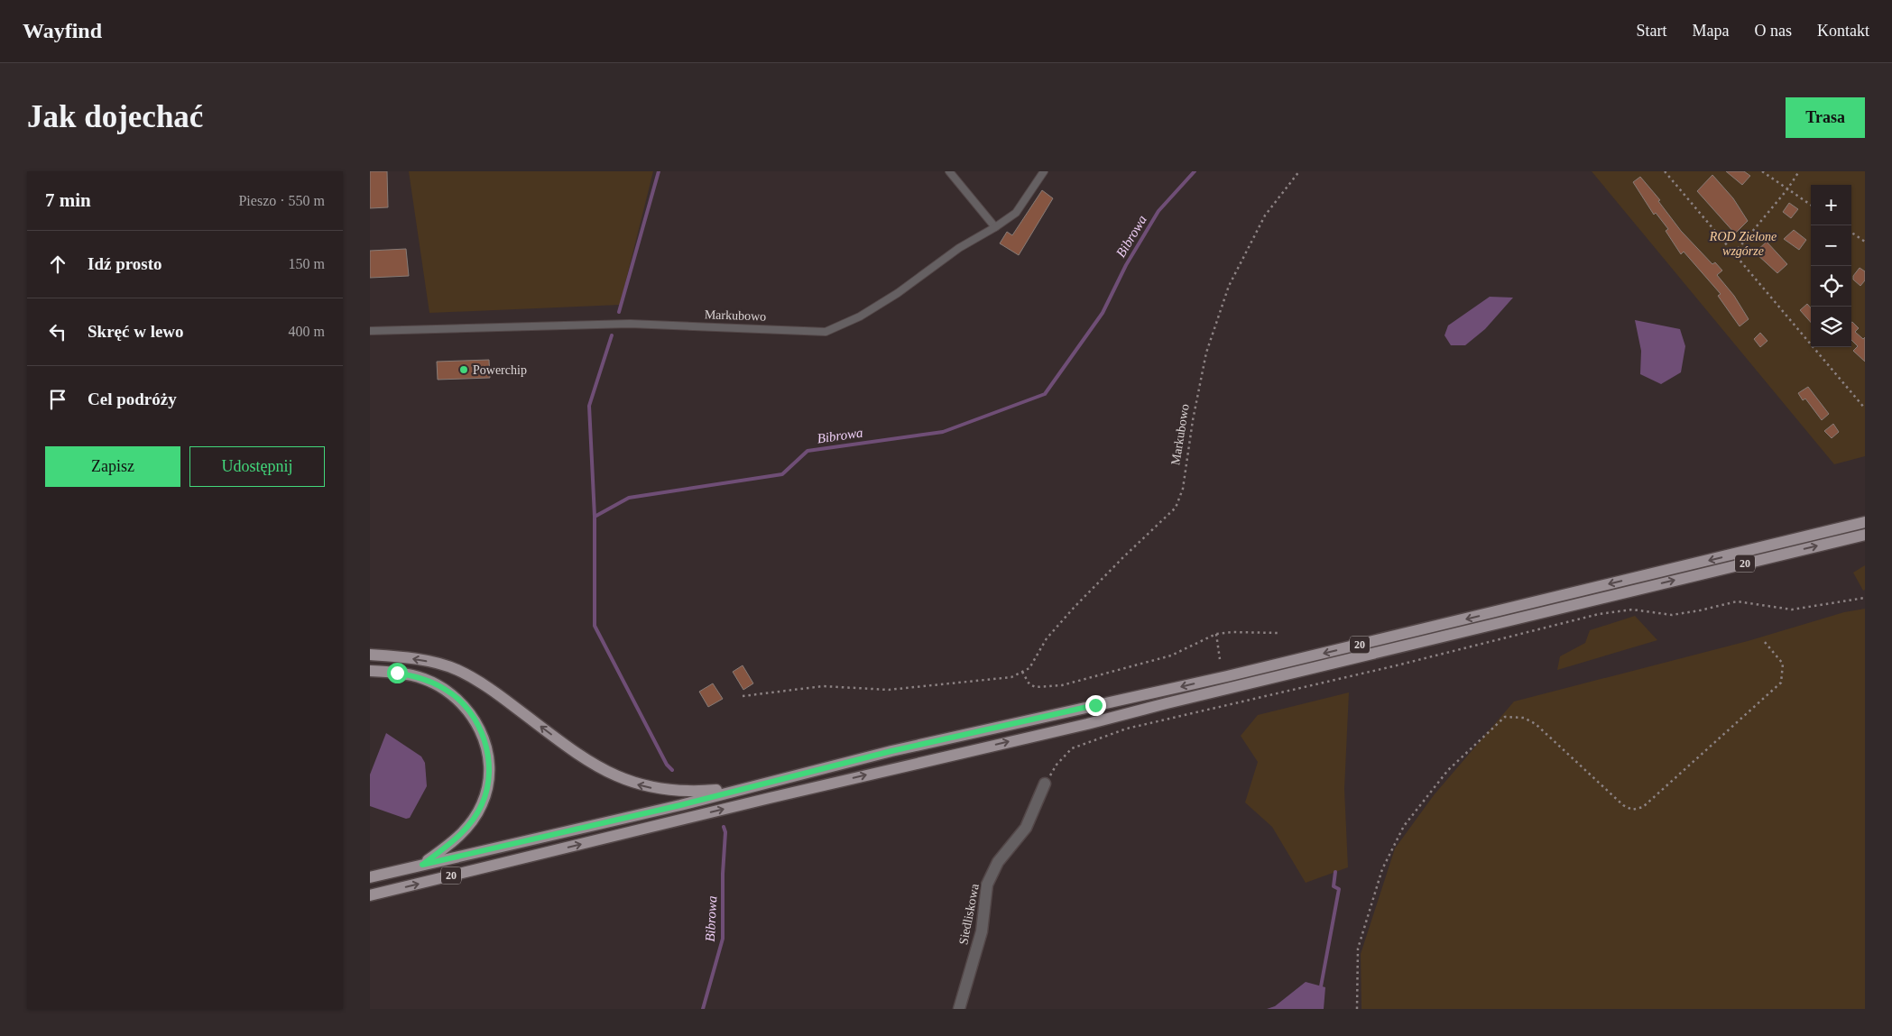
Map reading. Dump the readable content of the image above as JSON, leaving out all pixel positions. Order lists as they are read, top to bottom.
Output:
{
  "streets": {
    "main road": ["20"],
    "street": ["Siedliskowa"],
    "lane": ["Markubowo"]
  },
  "water": ["Bibrowa"],
  "parks": ["ROD Zielone wzgórze"],
  "places": ["Powerchip"],
  "page": {
    "header": "Wayfind",
    "nav": [
      "Start",
      "Mapa",
      "O nas",
      "Kontakt"
    ],
    "buttons": [
      "Trasa",
      ["Zapisz", "Udostępnij"]
    ],
    "title": "Jak dojechać",
    "heading": ["7 min", "Pieszo · 550 m"],
    "map_buttons": ["+", "−"],
    "list": [
      ["Idź prosto", "150 m"],
      ["Skręć w lewo", "400 m"],
      "Cel podróży"
    ]
  }
}
